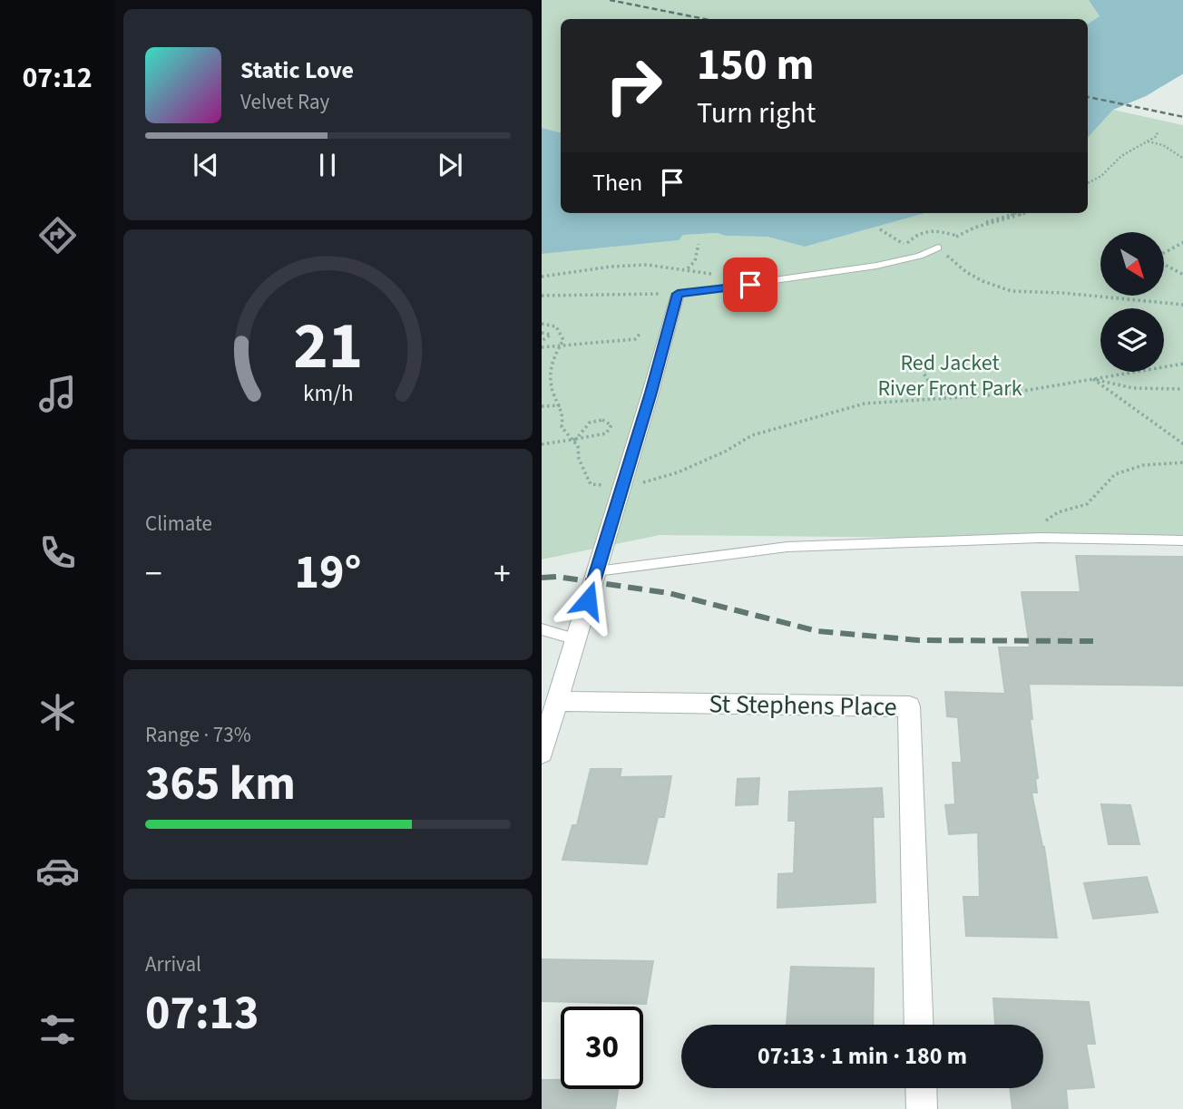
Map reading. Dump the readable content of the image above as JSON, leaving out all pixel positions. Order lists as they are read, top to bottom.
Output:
{
  "streets": {
    "street": ["St Stephens Place"]
  },
  "parks": ["Red Jacket River Front Park"],
  "north": "bottom right",
  "page": {
    "tabs": "07:12",
    "turn": ["150 m", "Turn right"],
    "song": ["Static Love", "Velvet Ray"],
    "then": "Then",
    "tile": [
      "Climate",
      ["Range · 73%", "365 km"],
      ["Arrival", "07:13"]
    ],
    "heat": ["−", "19°", "+"],
    "limit": "30",
    "trip": "07:13 · 1 min · 180 m",
    "gauge": ["21", "km/h"]
  }
}
